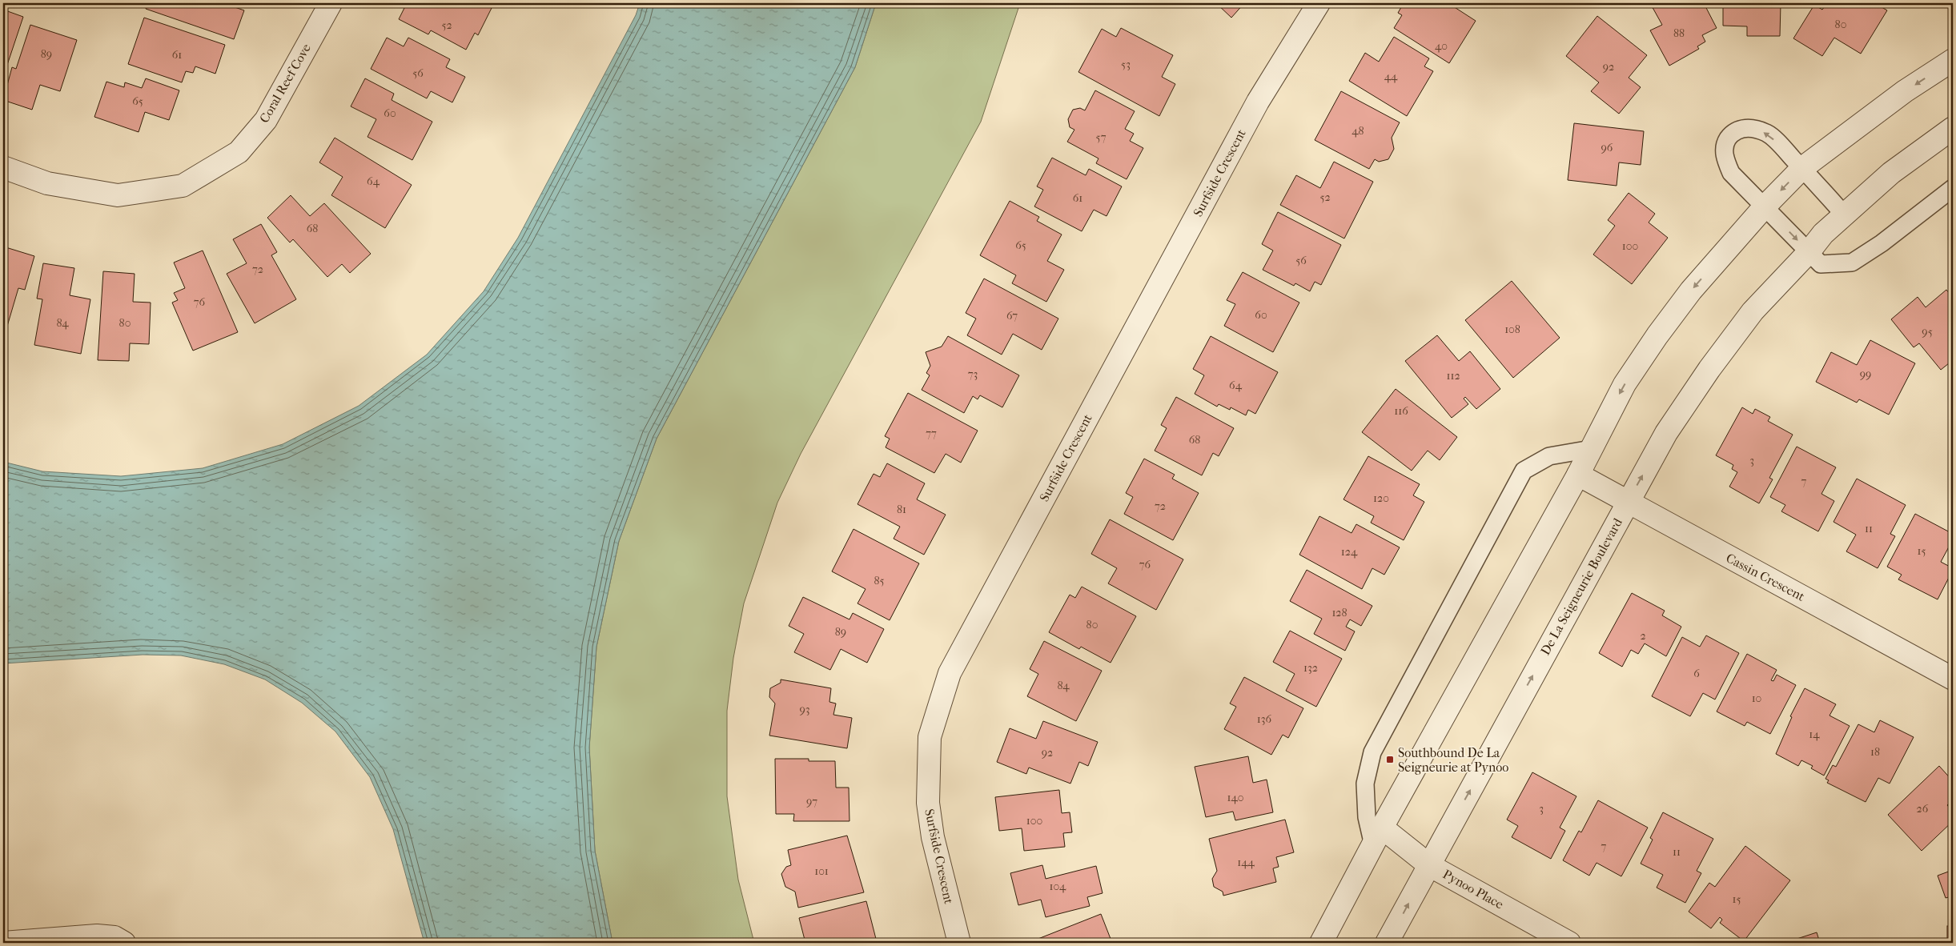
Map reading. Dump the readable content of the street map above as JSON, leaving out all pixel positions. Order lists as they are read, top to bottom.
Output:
{
  "streets": {
    "street": [
      "Coral Reef Cove",
      "Surfside Crescent",
      "Cassin Crescent",
      "De La Seigneurie Boulevard",
      "Pynoo Place"
    ]
  },
  "crossings": [
    ["Cassin Crescent", "De La Seigneurie Boulevard"],
    ["De La Seigneurie Boulevard", "Pynoo Place"]
  ],
  "places": {
    "transit": ["Southbound De La Seigneurie at Pynoo"]
  },
  "house_numbers": [
    "80",
    "52",
    "88",
    "40",
    "89",
    "61",
    "53",
    "92",
    "56",
    "44",
    "65",
    "60",
    "48",
    "57",
    "96",
    "64",
    "52",
    "61",
    "68",
    "65",
    "100",
    "56",
    "72",
    "76",
    "60",
    "67",
    "84",
    "80",
    "108",
    "95",
    "73",
    "99",
    "112",
    "64",
    "116",
    "77",
    "68",
    "3",
    "7",
    "120",
    "72",
    "81",
    "11",
    "15",
    "124",
    "76",
    "85",
    "128",
    "80",
    "89",
    "2",
    "132",
    "6",
    "84",
    "10",
    "93",
    "136",
    "14",
    "18",
    "92",
    "140",
    "97",
    "3",
    "26",
    "100",
    "7",
    "11",
    "144",
    "101",
    "104",
    "15"
  ]
}
